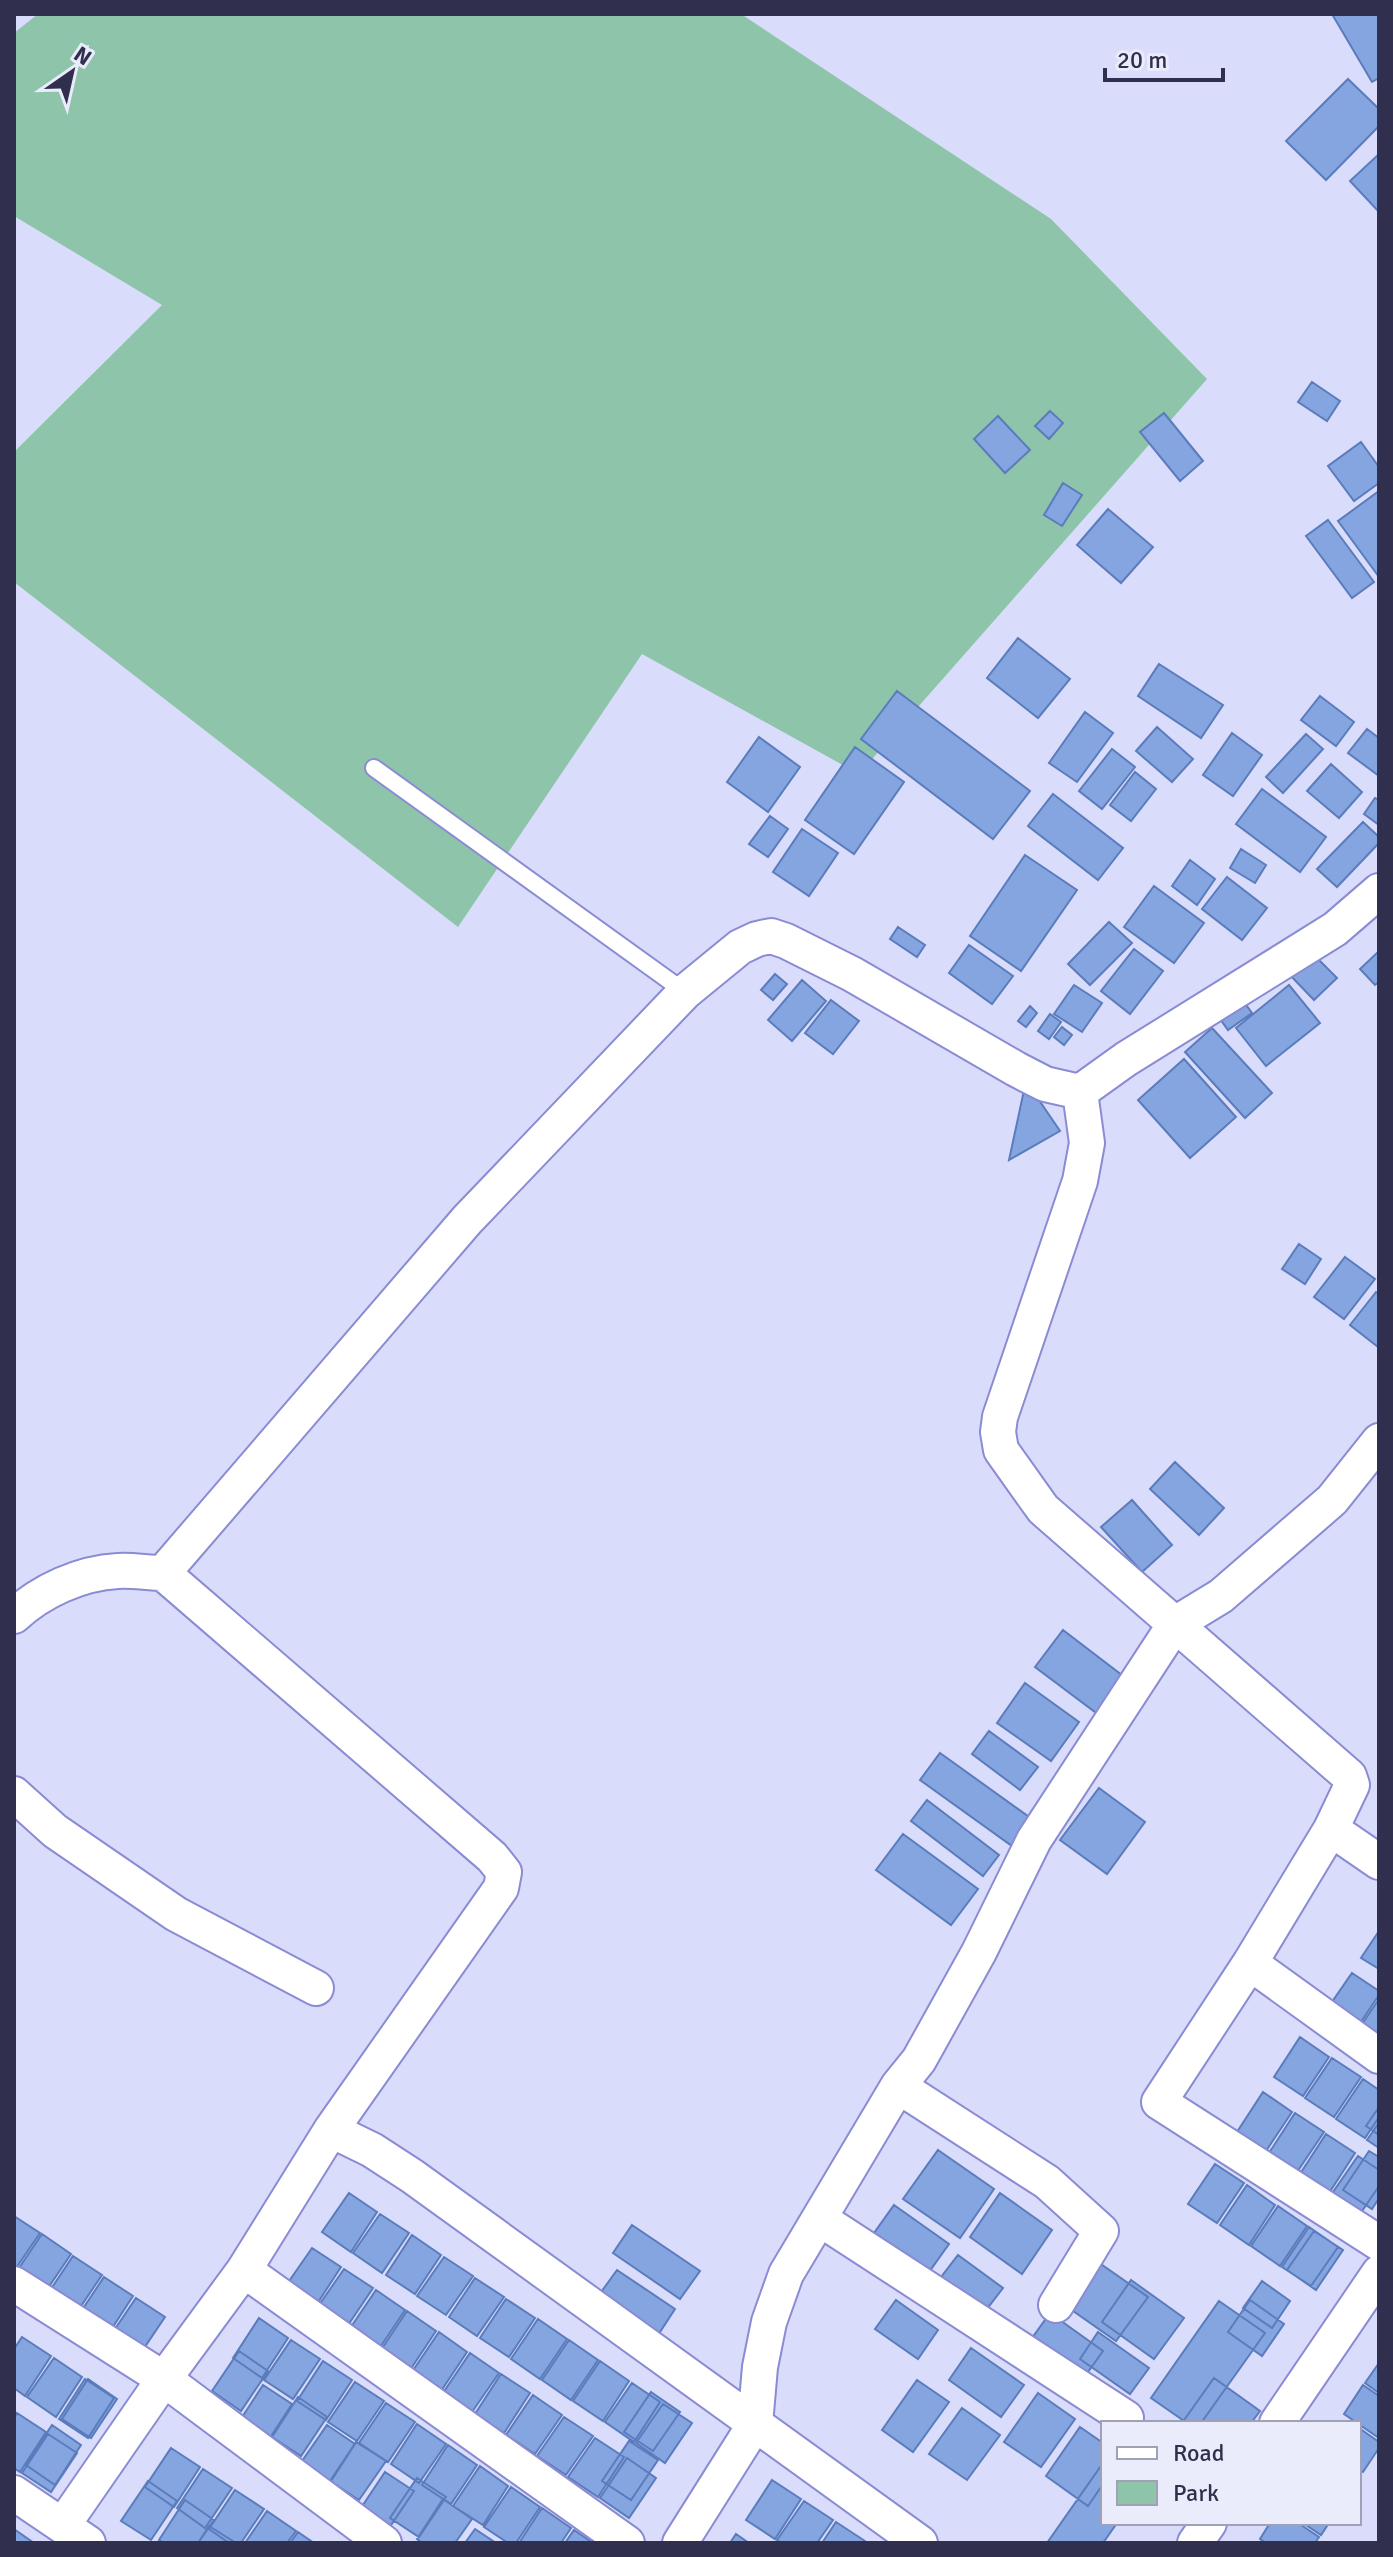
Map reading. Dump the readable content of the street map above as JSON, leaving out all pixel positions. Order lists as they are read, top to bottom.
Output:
{
  "legend": ["Road", "Park"],
  "scale_bar": "20 m",
  "north": "top right"
}
